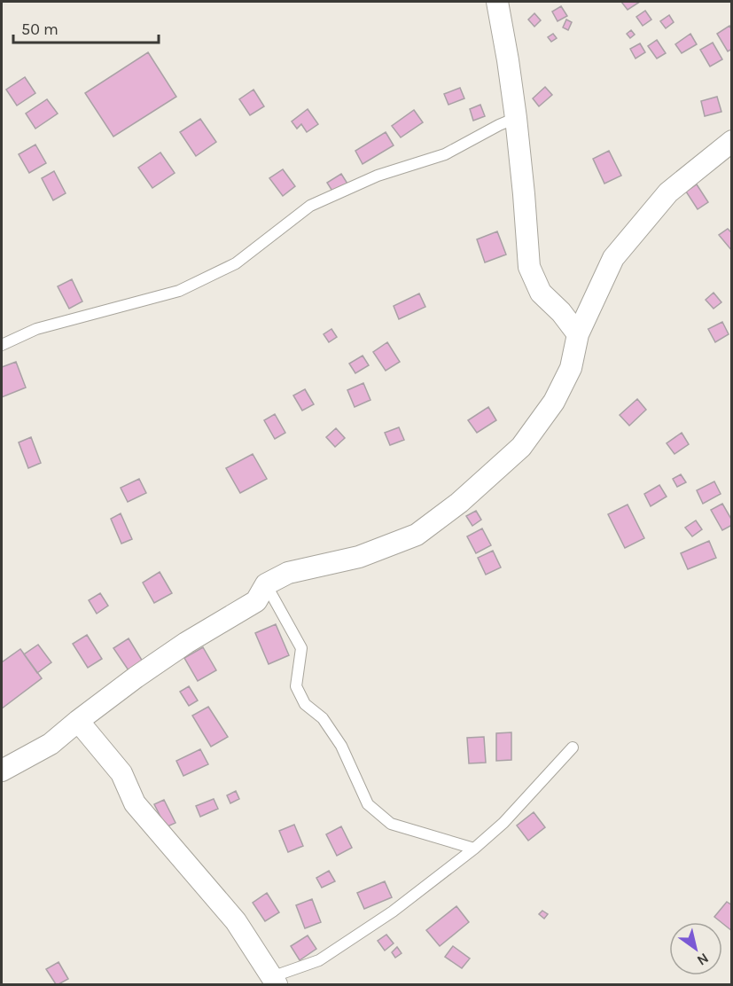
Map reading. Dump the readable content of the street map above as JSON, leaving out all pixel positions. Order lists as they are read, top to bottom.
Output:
{
  "scale_bar": "50 m",
  "north": "bottom right"
}
